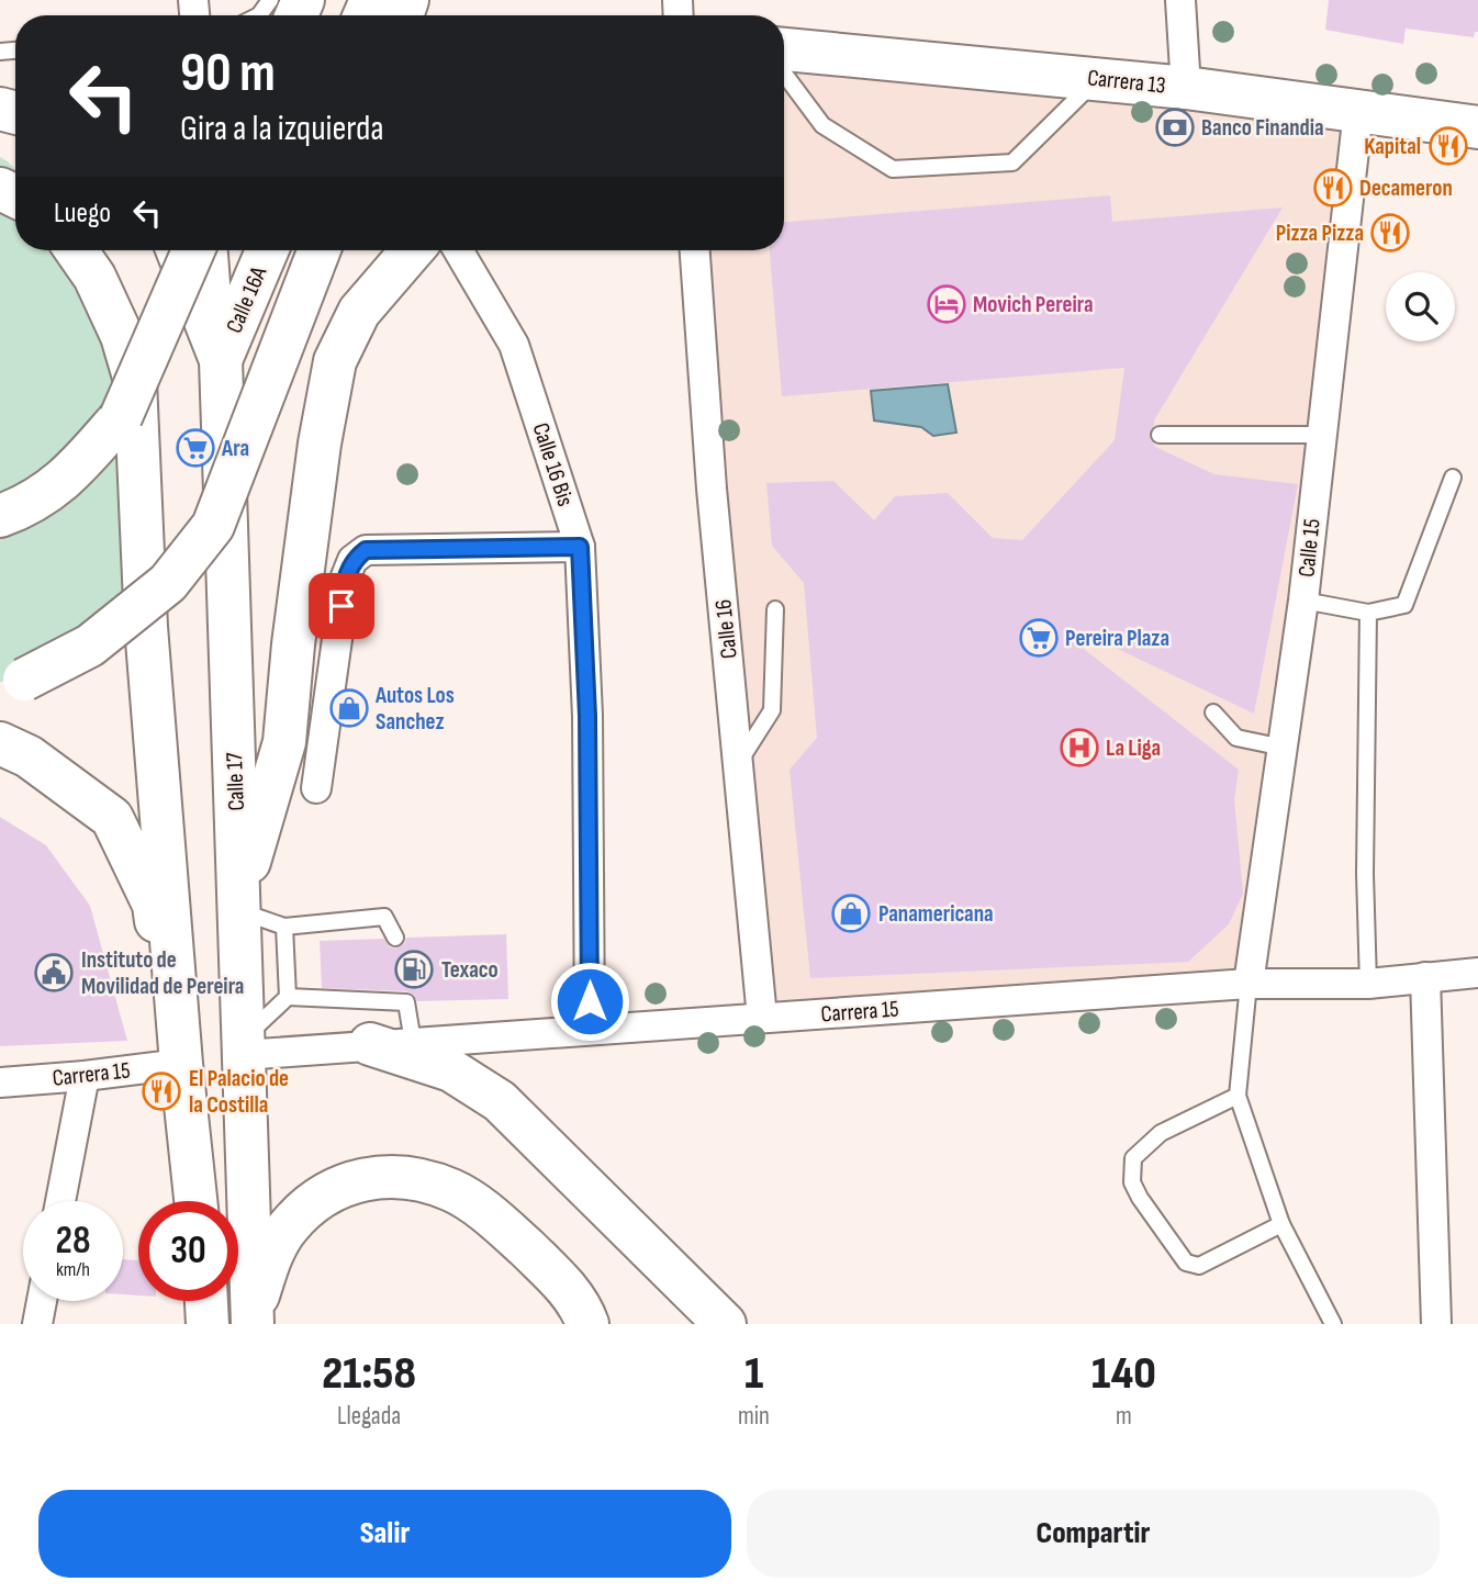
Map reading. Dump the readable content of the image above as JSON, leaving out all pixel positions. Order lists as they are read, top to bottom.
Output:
{
  "streets": {
    "main road": ["Carrera 13", "Calle 16A", "Calle 17"],
    "street": [
      "Calle 16 Bis",
      "Calle 15",
      "Calle 16",
      "Carrera 15"
    ]
  },
  "crossings": [
    ["Carrera 13", "Calle 15"],
    ["Calle 16A", "Calle 17"],
    ["Calle 16 Bis", "Carrera 15"],
    ["Calle 15", "Carrera 15"],
    ["Calle 16", "Carrera 15"],
    ["Calle 17", "Carrera 15"]
  ],
  "places": {
    "bank": ["Banco Finandia"],
    "restaurant": [
      "Kapital",
      "Decameron",
      "Pizza Pizza",
      "El Palacio de la Costilla"
    ],
    "hotel": ["Movich Pereira"],
    "supermarket": ["Ara", "Pereira Plaza"],
    "shop": ["Autos Los Sanchez", "Panamericana"],
    "hospital": ["La Liga"],
    "fuel station": ["Texaco"],
    "public building": ["Instituto de Movilidad de Pereira"]
  },
  "page": {
    "turn": ["90 m", "Gira a la izquierda"],
    "then": "Luego",
    "speed": "28 km/h",
    "limit": "30",
    "eta": [
      "21:58",
      "Llegada",
      "1",
      "min",
      "140",
      "m"
    ],
    "buttons": ["Salir", "Compartir"]
  }
}
